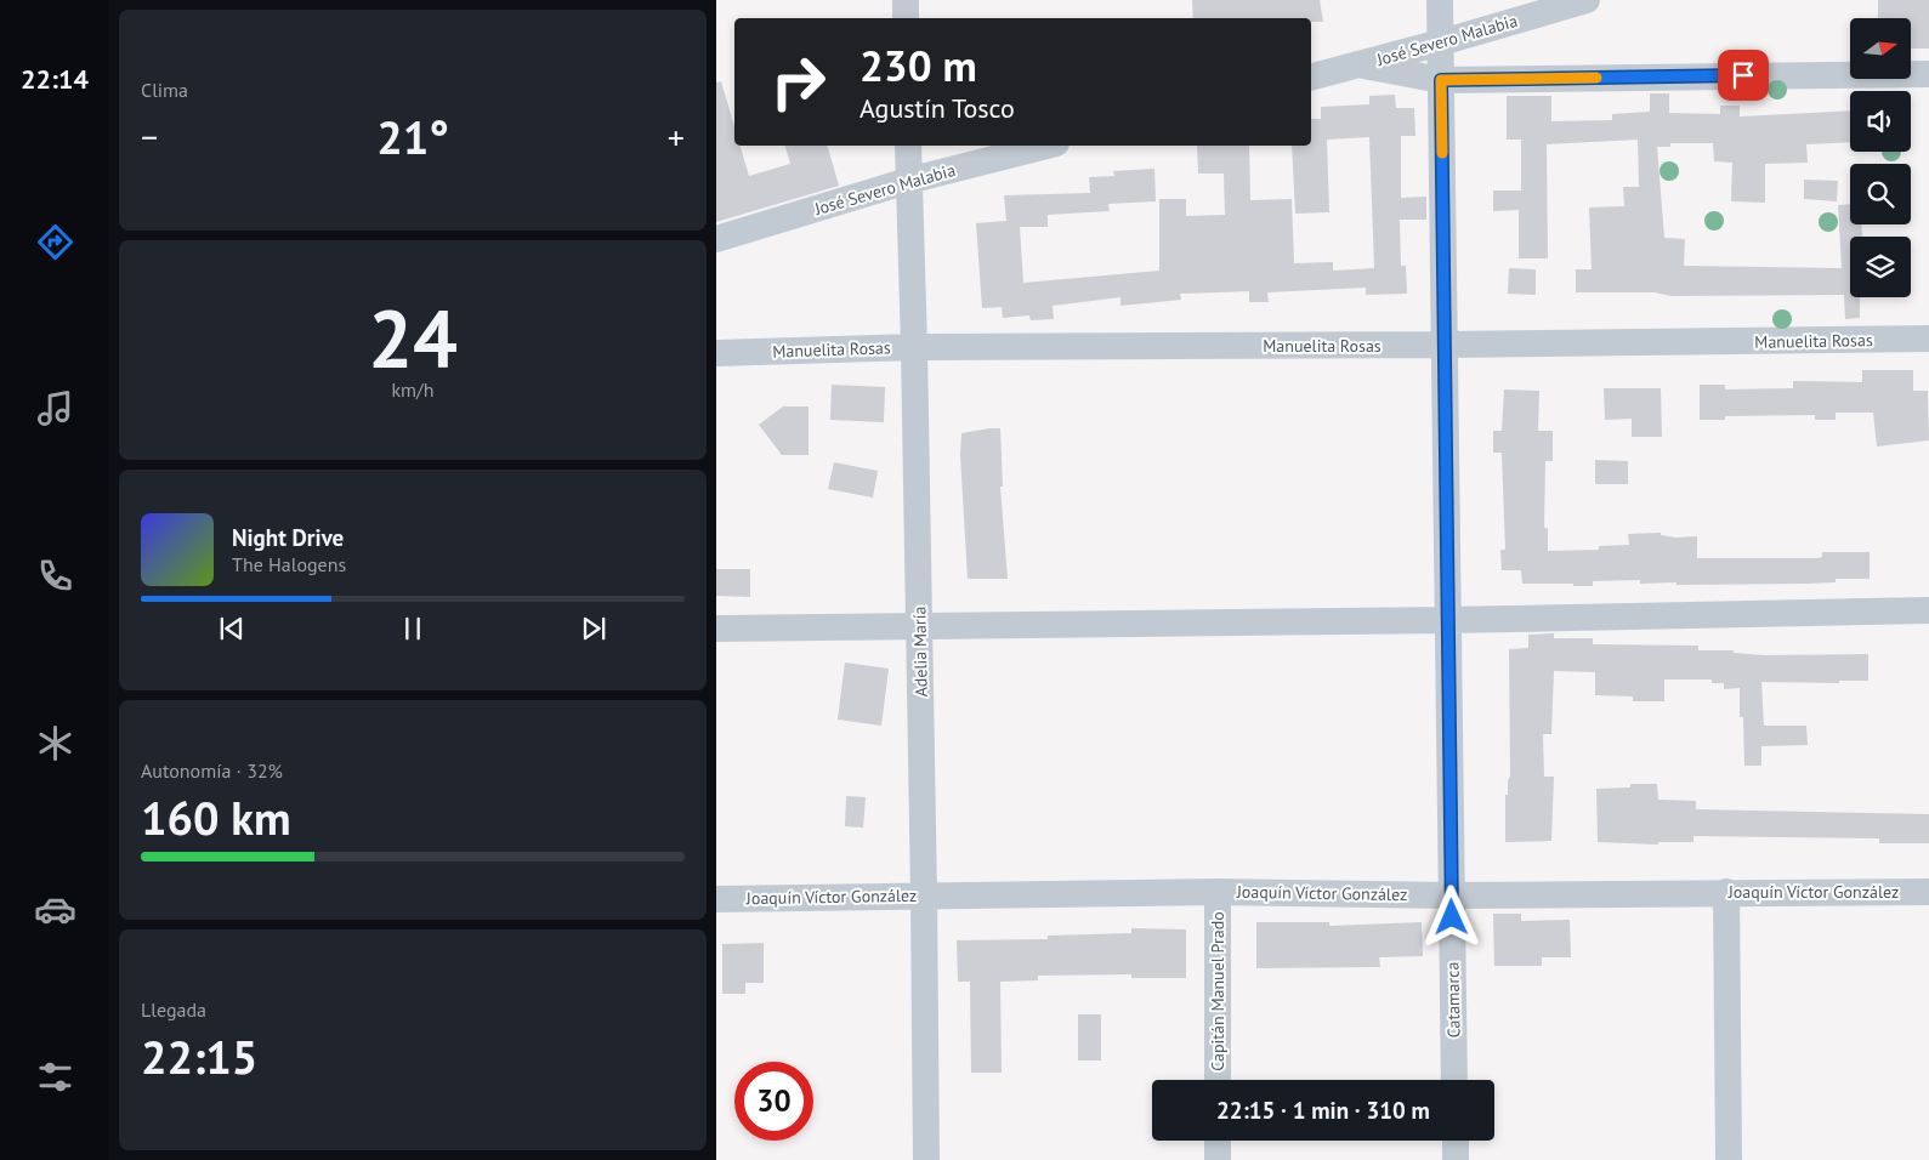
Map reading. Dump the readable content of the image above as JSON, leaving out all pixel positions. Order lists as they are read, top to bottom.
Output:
{
  "streets": {
    "street": [
      "José Severo Malabia",
      "Manuelita Rosas",
      "Adelia María",
      "Joaquín Víctor González",
      "Capitán Manuel Prado",
      "Catamarca"
    ]
  },
  "crossings": [
    ["José Severo Malabia", "Adelia María"],
    ["José Severo Malabia", "Catamarca"],
    ["Manuelita Rosas", "Adelia María"],
    ["Manuelita Rosas", "Catamarca"],
    ["Adelia María", "Joaquín Víctor González"],
    ["Joaquín Víctor González", "Capitán Manuel Prado"],
    ["Joaquín Víctor González", "Catamarca"]
  ],
  "north": "right",
  "page": {
    "tabs": "22:14",
    "tile": [
      "Clima",
      ["24", "km/h"],
      ["Autonomía · 32%", "160 km"],
      ["Llegada", "22:15"]
    ],
    "turn": ["230 m", "Agustín Tosco"],
    "heat": ["−", "21°", "+"],
    "song": ["Night Drive", "The Halogens"],
    "limit": "30",
    "trip": "22:15 · 1 min · 310 m"
  }
}
